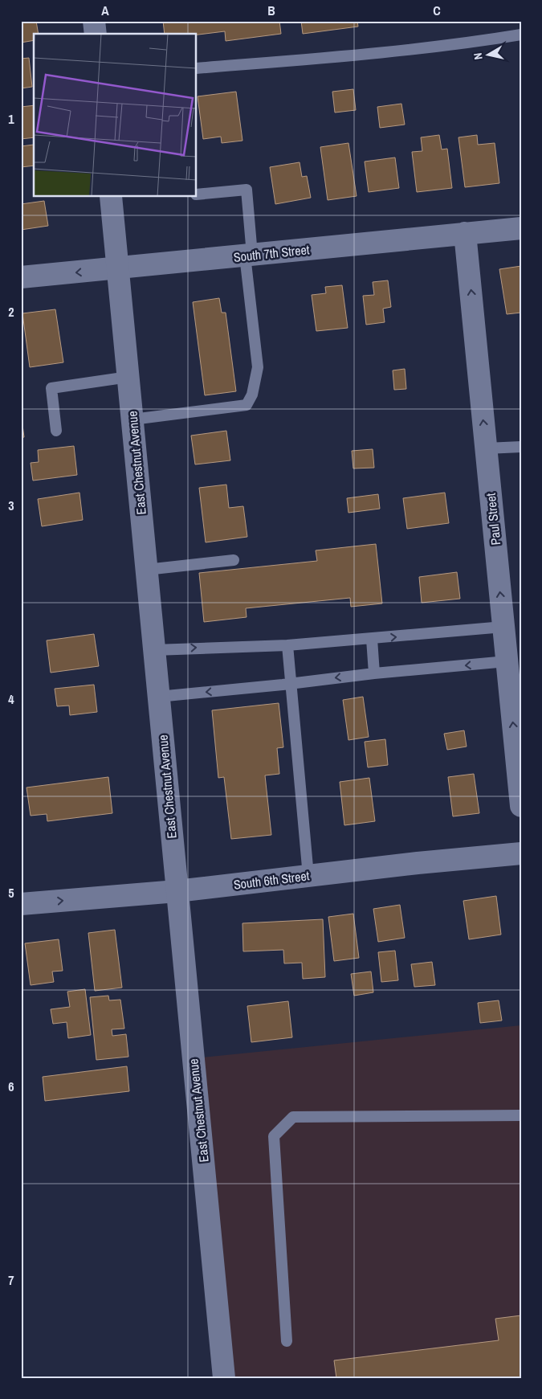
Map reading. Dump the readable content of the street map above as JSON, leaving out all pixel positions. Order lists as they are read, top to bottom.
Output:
{
  "streets": {
    "street": [
      "South 7th Street",
      "East Chestnut Avenue",
      "Paul Street",
      "South 6th Street"
    ]
  },
  "crossings": [
    ["South 7th Street", "East Chestnut Avenue"],
    ["South 7th Street", "Paul Street"],
    ["East Chestnut Avenue", "South 6th Street"]
  ],
  "one_way": ["Paul Street"],
  "north": "left",
  "grid": {
    "columns": ["A", "B", "C"],
    "rows": [
      "1",
      "2",
      "3",
      "4",
      "5",
      "6",
      "7"
    ]
  }
}
